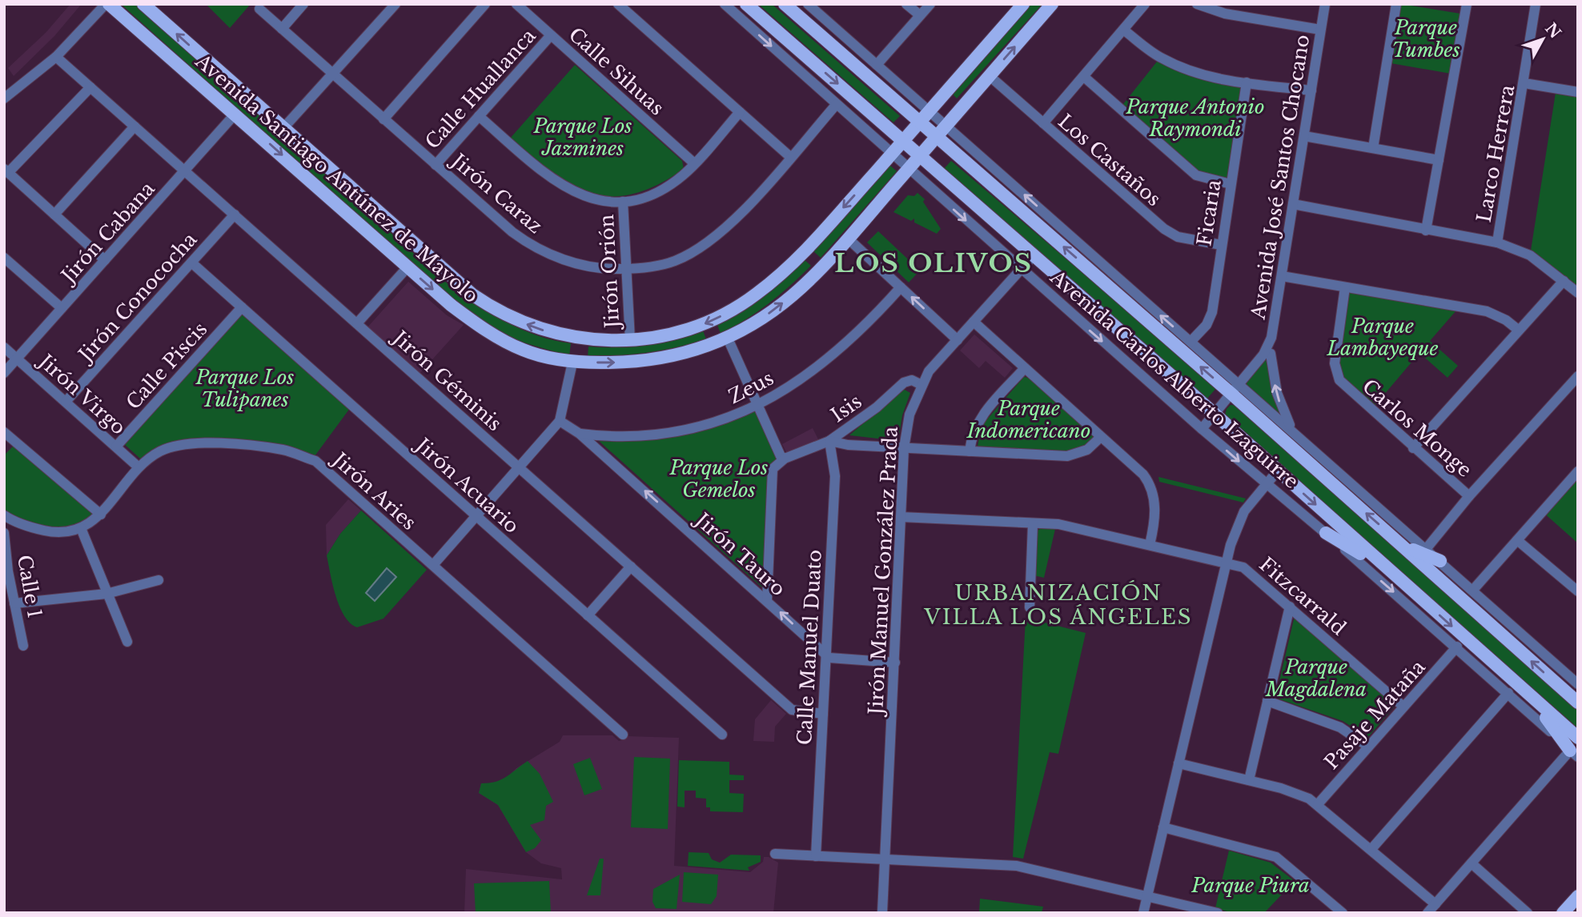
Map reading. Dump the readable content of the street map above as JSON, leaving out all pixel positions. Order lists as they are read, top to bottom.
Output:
{
  "streets": {
    "main road": ["Avenida Santiago Antúnez de Mayolo", "Avenida Carlos Alberto Izaguirre"],
    "street": [
      "Calle Sihuas",
      "Calle Huallanca",
      "Larco Herrera",
      "Los Castaños",
      "Avenida José Santos Chocano",
      "Jirón Caraz",
      "Ficaria",
      "Jirón Cabana",
      "Jirón Orión",
      "Jirón Conococha",
      "Calle Piscis",
      "Jirón Géminis",
      "Zeus",
      "Jirón Virgo",
      "Isis",
      "Carlos Monge",
      "Jirón Acuario",
      "Jirón Aries",
      "Jirón Tauro",
      "Jirón Manuel González Prada",
      "Calle 1",
      "Fitzcarrald",
      "Calle Manuel Duato",
      "Pasaje Mataña"
    ]
  },
  "crossings": [
    ["Calle Sihuas", "Calle Huallanca"],
    ["Calle Huallanca", "Jirón Caraz"],
    ["Los Castaños", "Avenida Santiago Antúnez de Mayolo"],
    ["Los Castaños", "Ficaria"],
    ["Avenida José Santos Chocano", "Avenida Carlos Alberto Izaguirre"],
    ["Avenida Santiago Antúnez de Mayolo", "Jirón Cabana"],
    ["Avenida Santiago Antúnez de Mayolo", "Jirón Orión"],
    ["Avenida Santiago Antúnez de Mayolo", "Avenida Carlos Alberto Izaguirre"],
    ["Jirón Caraz", "Jirón Orión"],
    ["Jirón Caraz", "Avenida Carlos Alberto Izaguirre"],
    ["Ficaria", "Avenida Carlos Alberto Izaguirre"],
    ["Jirón Cabana", "Jirón Géminis"],
    ["Jirón Cabana", "Jirón Virgo"],
    ["Jirón Conococha", "Jirón Géminis"],
    ["Jirón Conococha", "Jirón Virgo"],
    ["Jirón Conococha", "Jirón Acuario"],
    ["Calle Piscis", "Jirón Virgo"],
    ["Calle Piscis", "Jirón Acuario"],
    ["Avenida Carlos Alberto Izaguirre", "Jirón Manuel González Prada"],
    ["Avenida Carlos Alberto Izaguirre", "Pasaje Mataña"],
    ["Jirón Géminis", "Calle Manuel Duato"],
    ["Zeus", "Jirón Tauro"],
    ["Jirón Virgo", "Jirón Aries"],
    ["Isis", "Jirón Manuel González Prada"],
    ["Isis", "Calle Manuel Duato"],
    ["Jirón Tauro", "Calle Manuel Duato"],
    ["Jirón Manuel González Prada", "Fitzcarrald"],
    ["Fitzcarrald", "Pasaje Mataña"]
  ],
  "one_way": ["Jirón Tauro"],
  "districts": ["LOS OLIVOS", "URBANIZACIÓN VILLA LOS ÁNGELES"],
  "parks": [
    "Parque Tumbes",
    "Parque Antonio Raymondi",
    "Parque Los Jazmines",
    "Parque Lambayeque",
    "Parque Los Tulipanes",
    "Parque Indomericano",
    "Parque Los Gemelos",
    "Parque Magdalena",
    "Parque Piura"
  ],
  "north": "top right"
}
